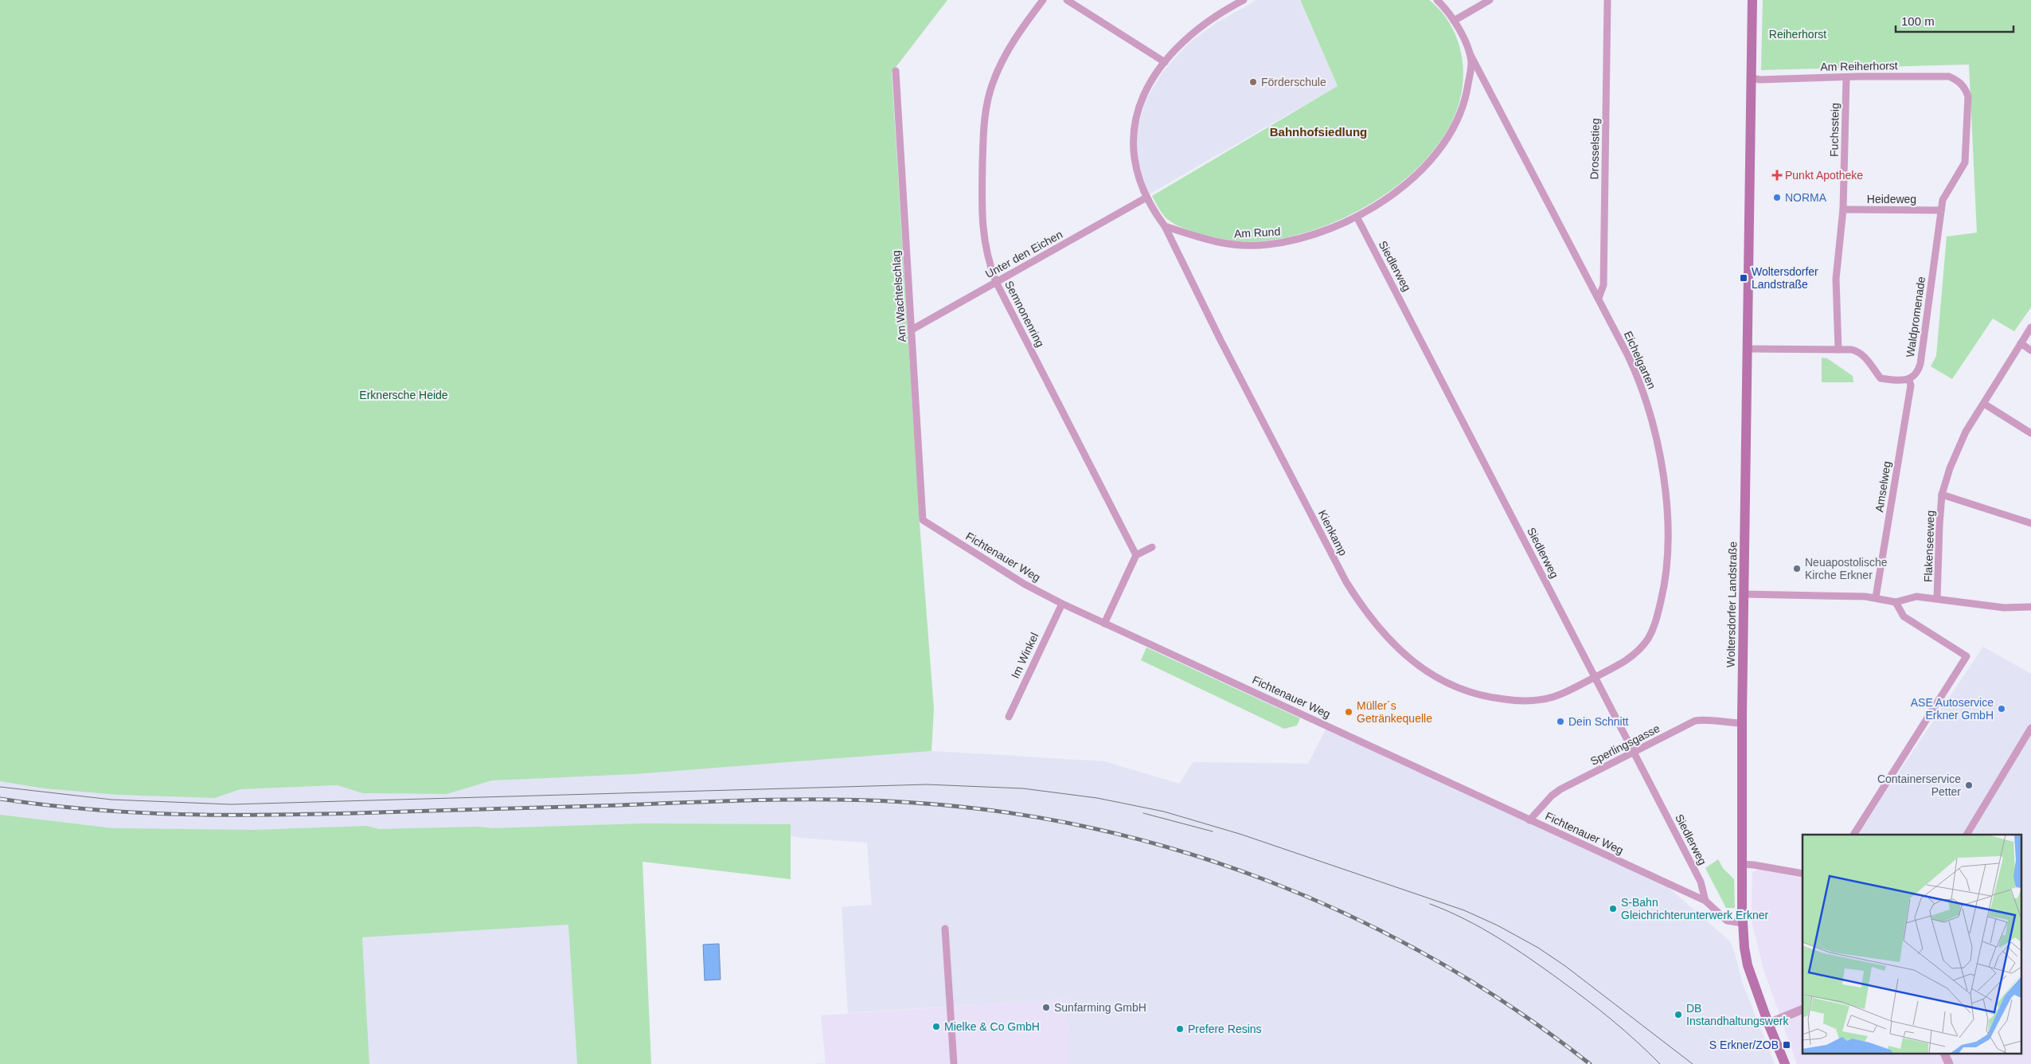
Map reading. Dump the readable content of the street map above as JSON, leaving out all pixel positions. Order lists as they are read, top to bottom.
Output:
{
  "streets": {
    "main road": ["Woltersdorfer Landstraße"],
    "street": [
      "Am Reiherhorst",
      "Fuchssteig",
      "Drosselstieg",
      "Heideweg",
      "Am Rund",
      "Unter den Eichen",
      "Siedlerweg",
      "Am Wachtelschlag",
      "Semnonenring",
      "Waldpromenade",
      "Eichelgarten",
      "Amselweg",
      "Kienkamp",
      "Flakenseeweg",
      "Fichtenauer Weg",
      "Im Winkel",
      "Sperlingsgasse"
    ]
  },
  "crossings": [
    ["Am Reiherhorst", "Fuchssteig"],
    ["Am Reiherhorst", "Waldpromenade"],
    ["Am Reiherhorst", "Woltersdorfer Landstraße"],
    ["Fuchssteig", "Heideweg"],
    ["Drosselstieg", "Eichelgarten"],
    ["Heideweg", "Waldpromenade"],
    ["Am Rund", "Siedlerweg"],
    ["Am Rund", "Eichelgarten"],
    ["Am Rund", "Kienkamp"],
    ["Unter den Eichen", "Am Wachtelschlag"],
    ["Unter den Eichen", "Semnonenring"],
    ["Siedlerweg", "Eichelgarten"],
    ["Siedlerweg", "Kienkamp"],
    ["Siedlerweg", "Fichtenauer Weg"],
    ["Siedlerweg", "Sperlingsgasse"],
    ["Am Wachtelschlag", "Fichtenauer Weg"],
    ["Waldpromenade", "Amselweg"],
    ["Eichelgarten", "Kienkamp"],
    ["Amselweg", "Flakenseeweg"],
    ["Flakenseeweg", "Woltersdorfer Landstraße"],
    ["Fichtenauer Weg", "Woltersdorfer Landstraße"],
    ["Fichtenauer Weg", "Im Winkel"],
    ["Fichtenauer Weg", "Sperlingsgasse"],
    ["Woltersdorfer Landstraße", "Sperlingsgasse"]
  ],
  "districts": ["Bahnhofsiedlung"],
  "parks": ["Reiherhorst", "Erknersche Heide"],
  "places": {
    "other": [
      "Förderschule",
      "NORMA",
      "Neuapostolische Kirche Erkner",
      "ASE Autoservice Erkner GmbH",
      "Müller´s Getränkequelle",
      "Dein Schnitt",
      "Containerservice Petter",
      "S-Bahn Gleichrichterunterwerk Erkner",
      "Sunfarming GmbH",
      "DB Instandhaltungswerk",
      "Mielke & Co GmbH",
      "Prefere Resins"
    ],
    "health": ["Punkt Apotheke"],
    "transit": ["Woltersdorfer Landstraße", "S Erkner/ZOB"]
  },
  "scale_bar": "100 m"
}
